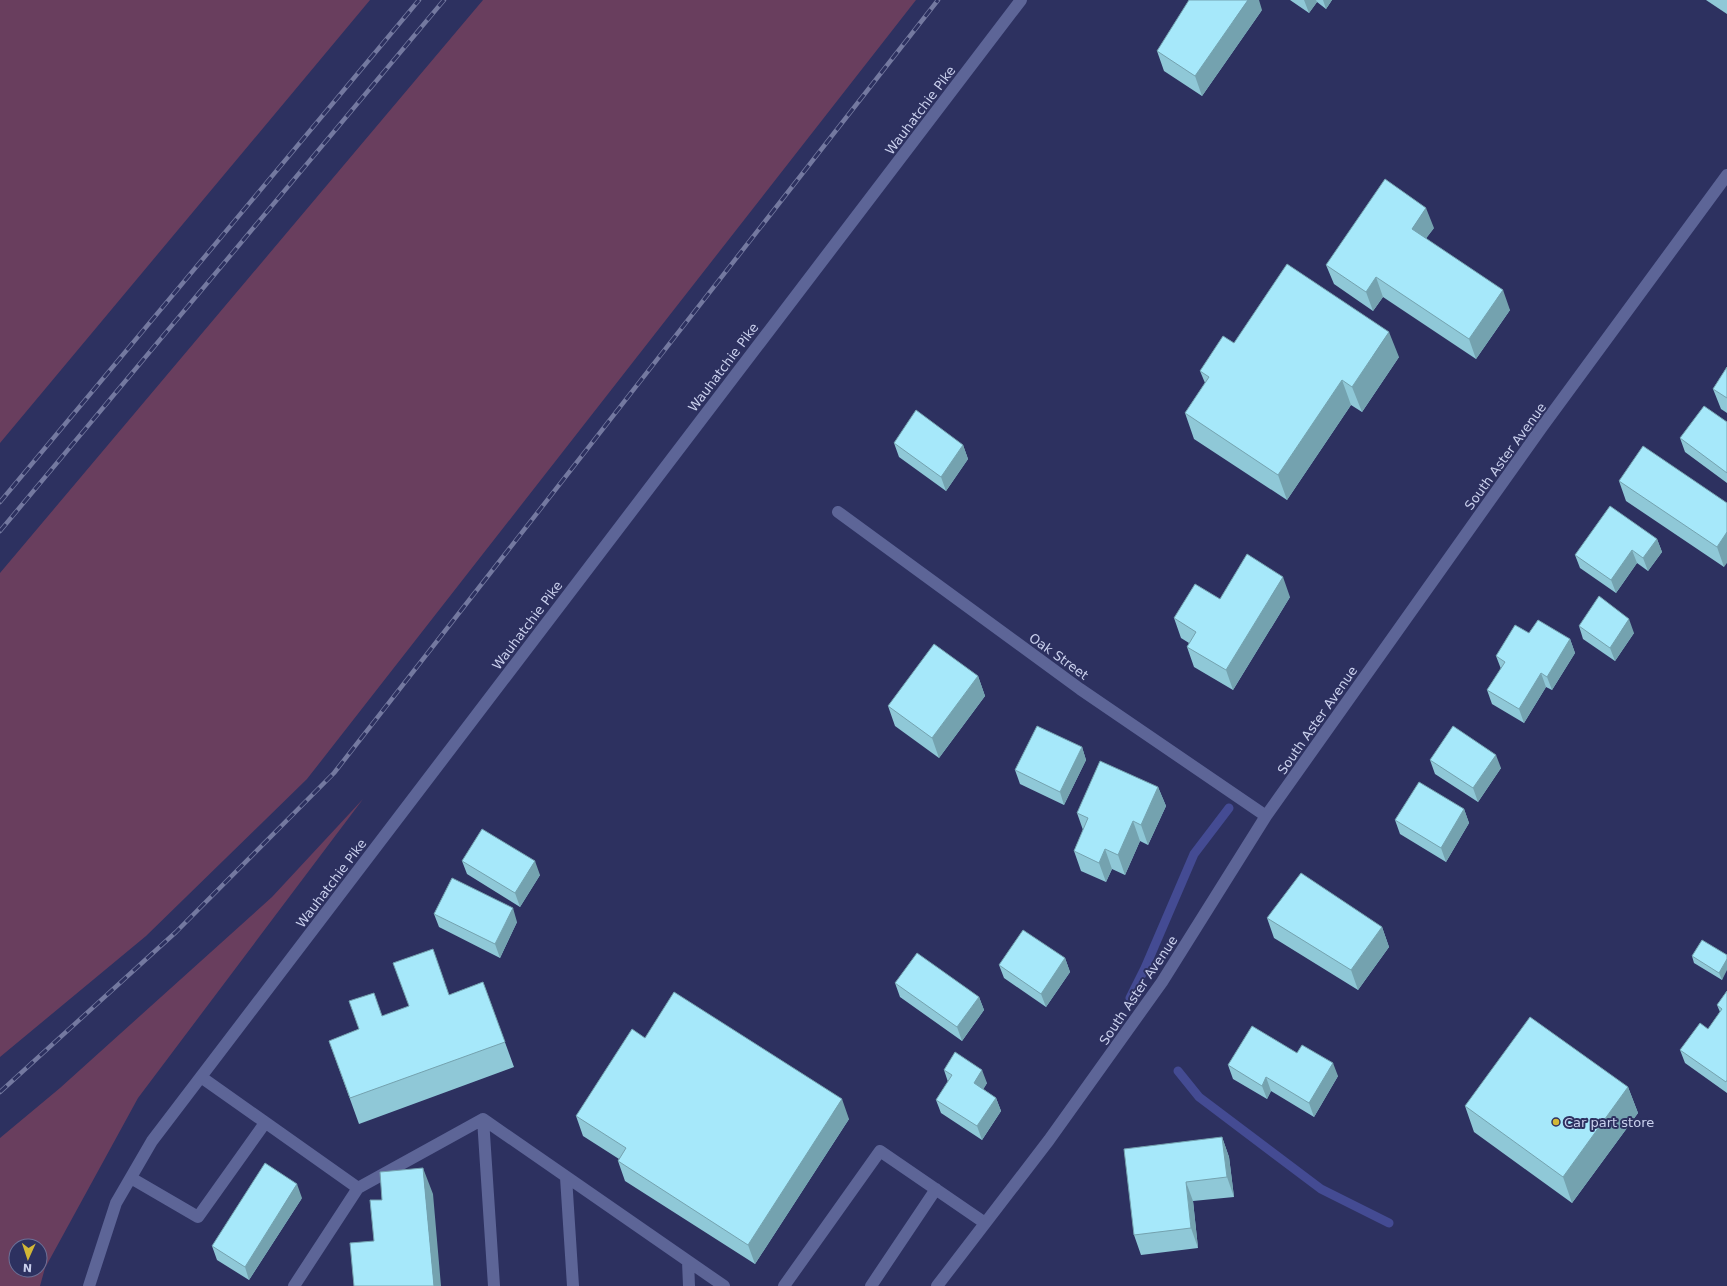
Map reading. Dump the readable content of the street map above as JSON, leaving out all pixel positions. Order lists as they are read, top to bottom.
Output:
{
  "streets": {
    "street": ["Wauhatchie Pike", "South Aster Avenue", "Oak Street"]
  },
  "crossings": [
    ["South Aster Avenue", "Oak Street"]
  ],
  "places": ["Car part store"],
  "north": "bottom"
}
